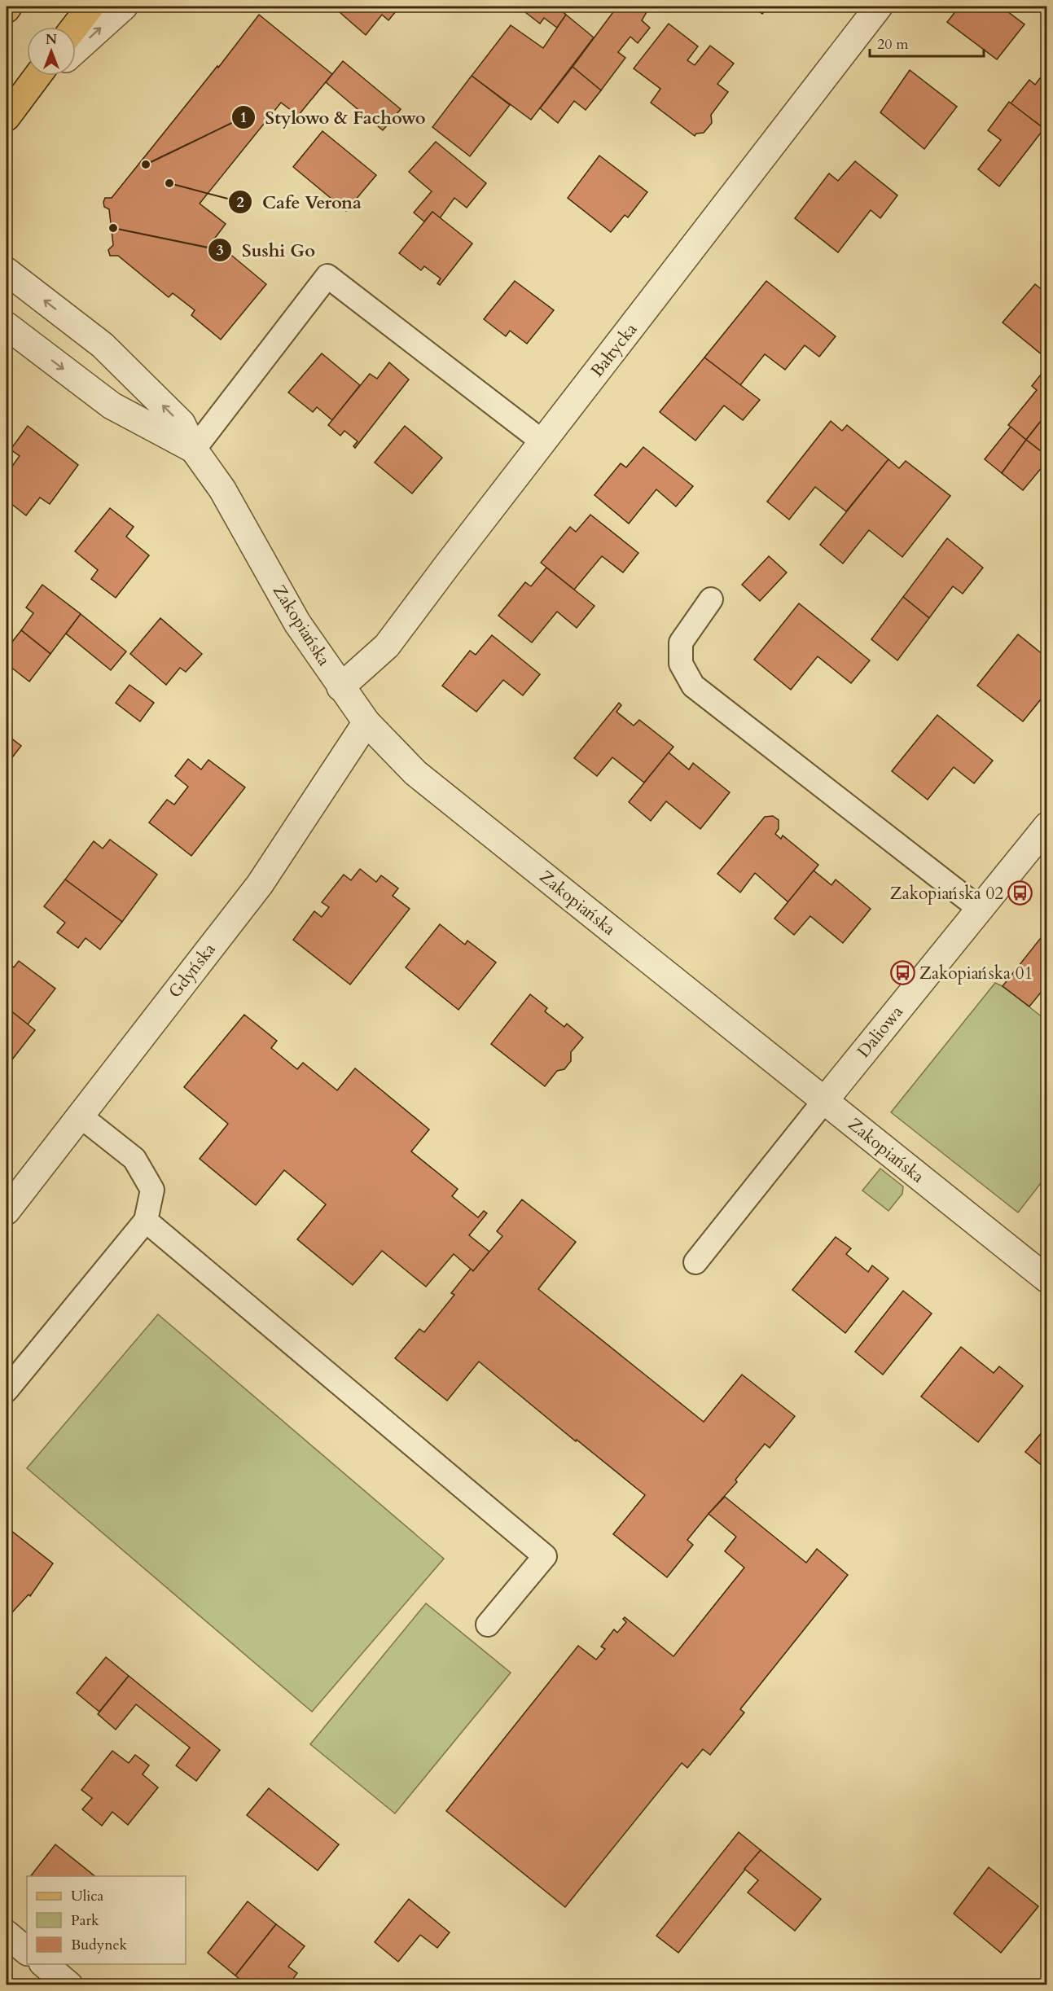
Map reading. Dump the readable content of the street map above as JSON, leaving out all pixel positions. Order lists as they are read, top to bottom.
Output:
{
  "streets": {
    "street": [
      "Bałtycka",
      "Zakopiańska",
      "Gdyńska",
      "Daliowa"
    ]
  },
  "crossings": [
    ["Bałtycka", "Zakopiańska"],
    ["Zakopiańska", "Gdyńska"],
    ["Zakopiańska", "Daliowa"]
  ],
  "places": {
    "other": ["Stylowo & Fachowo", "Cafe Verona", "Sushi Go"],
    "bus stop": ["Zakopiańska 02", "Zakopiańska 01"]
  },
  "legend": ["Ulica", "Park", "Budynek"],
  "scale_bar": "20 m",
  "north": "top"
}
